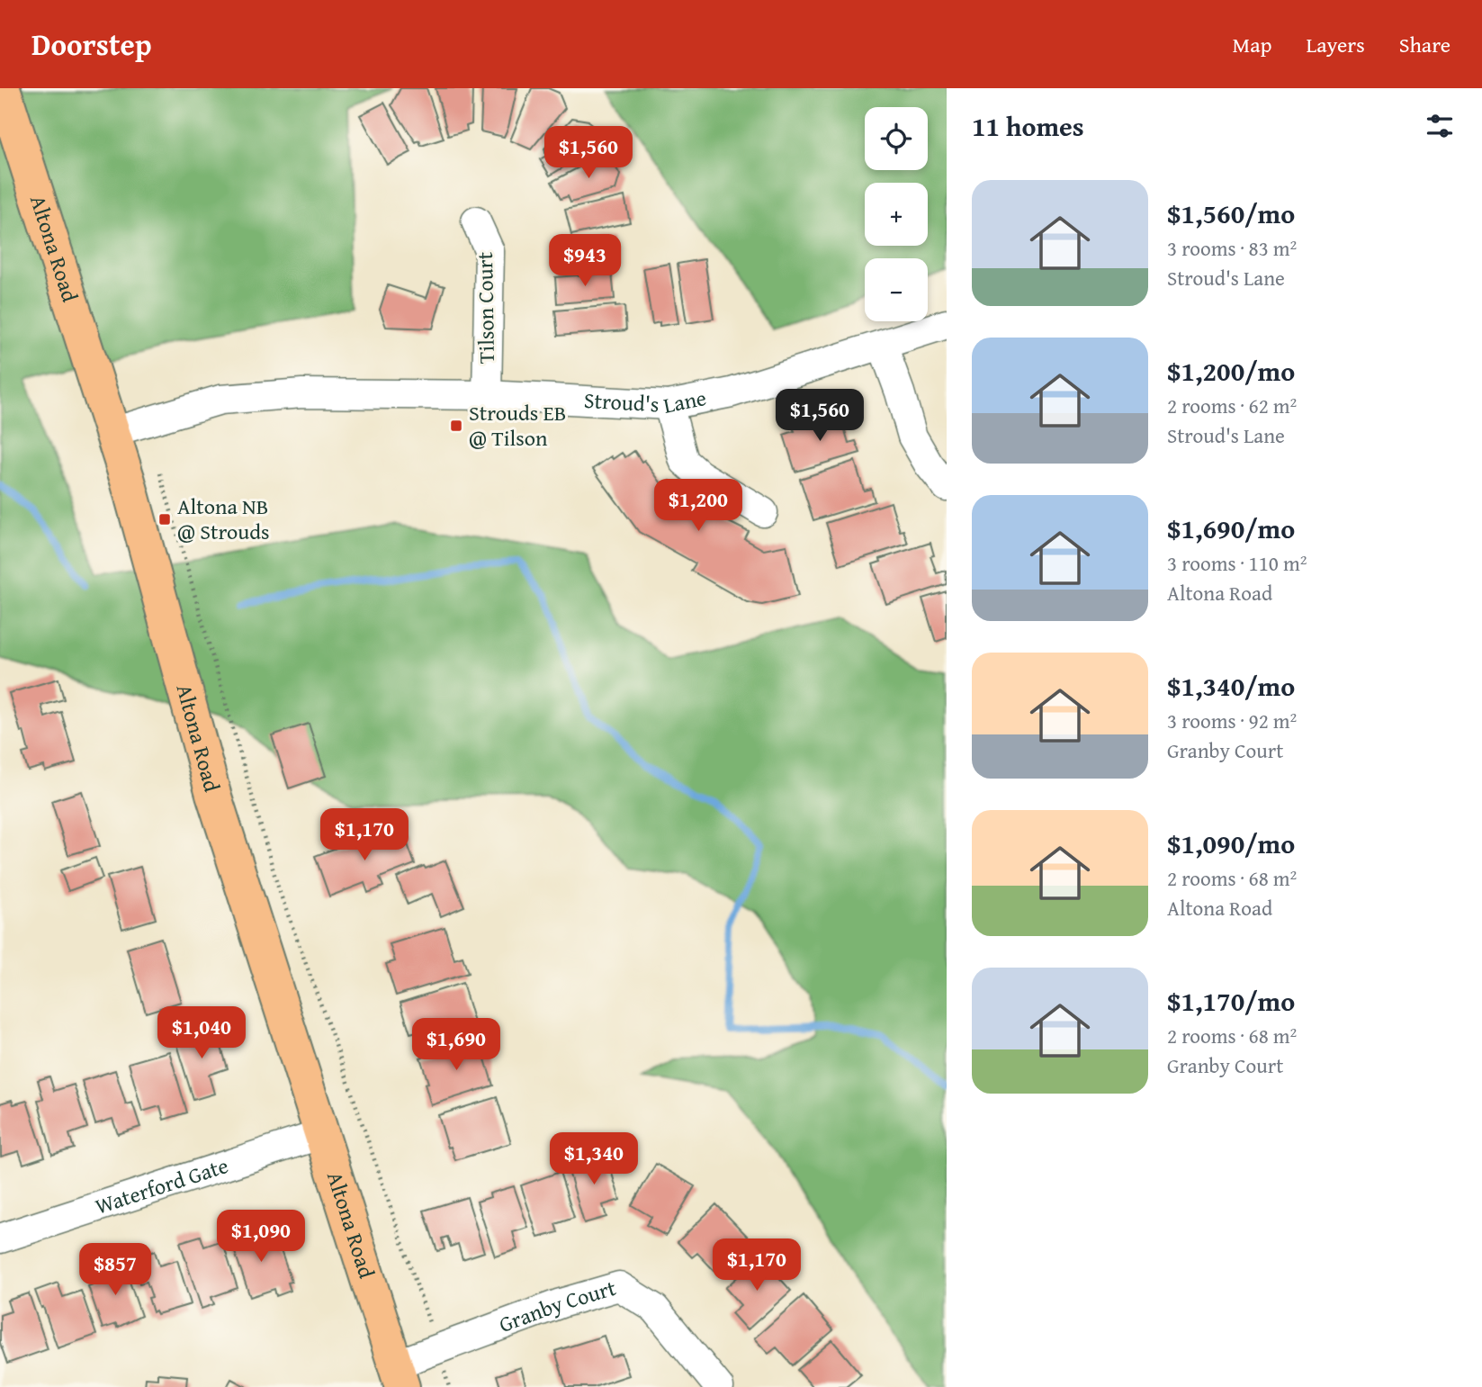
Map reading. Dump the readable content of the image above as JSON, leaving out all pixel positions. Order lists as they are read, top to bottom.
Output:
{
  "streets": {
    "main road": ["Altona Road"],
    "street": [
      "Tilson Court",
      "Stroud's Lane",
      "Waterford Gate",
      "Granby Court"
    ]
  },
  "crossings": [
    ["Altona Road", "Stroud's Lane"],
    ["Altona Road", "Waterford Gate"],
    ["Altona Road", "Granby Court"],
    ["Tilson Court", "Stroud's Lane"]
  ],
  "places": {
    "transit": ["Strouds EB @ Tilson", "Altona NB @ Strouds"]
  },
  "page": {
    "header": "Doorstep",
    "nav": ["Map", "Layers", "Share"],
    "heading": "11 homes",
    "map_buttons": ["+", "−"],
    "price": [
      "$1,560",
      "$943",
      "$1,560",
      "$1,200",
      "$1,170",
      "$1,040",
      "$1,690",
      "$1,340",
      "$1,090",
      "$1,170",
      "$857"
    ],
    "list": [
      {
        "name": "$1,560/mo",
        "note": "3 rooms · 83 m² · Stroud's Lane"
      },
      {
        "name": "$1,200/mo",
        "note": "2 rooms · 62 m² · Stroud's Lane"
      },
      {
        "name": "$1,690/mo",
        "note": "3 rooms · 110 m² · Altona Road"
      },
      {
        "name": "$1,340/mo",
        "note": "3 rooms · 92 m² · Granby Court"
      },
      {
        "name": "$1,090/mo",
        "note": "2 rooms · 68 m² · Altona Road"
      },
      {
        "name": "$1,170/mo",
        "note": "2 rooms · 68 m² · Granby Court"
      }
    ]
  }
}
